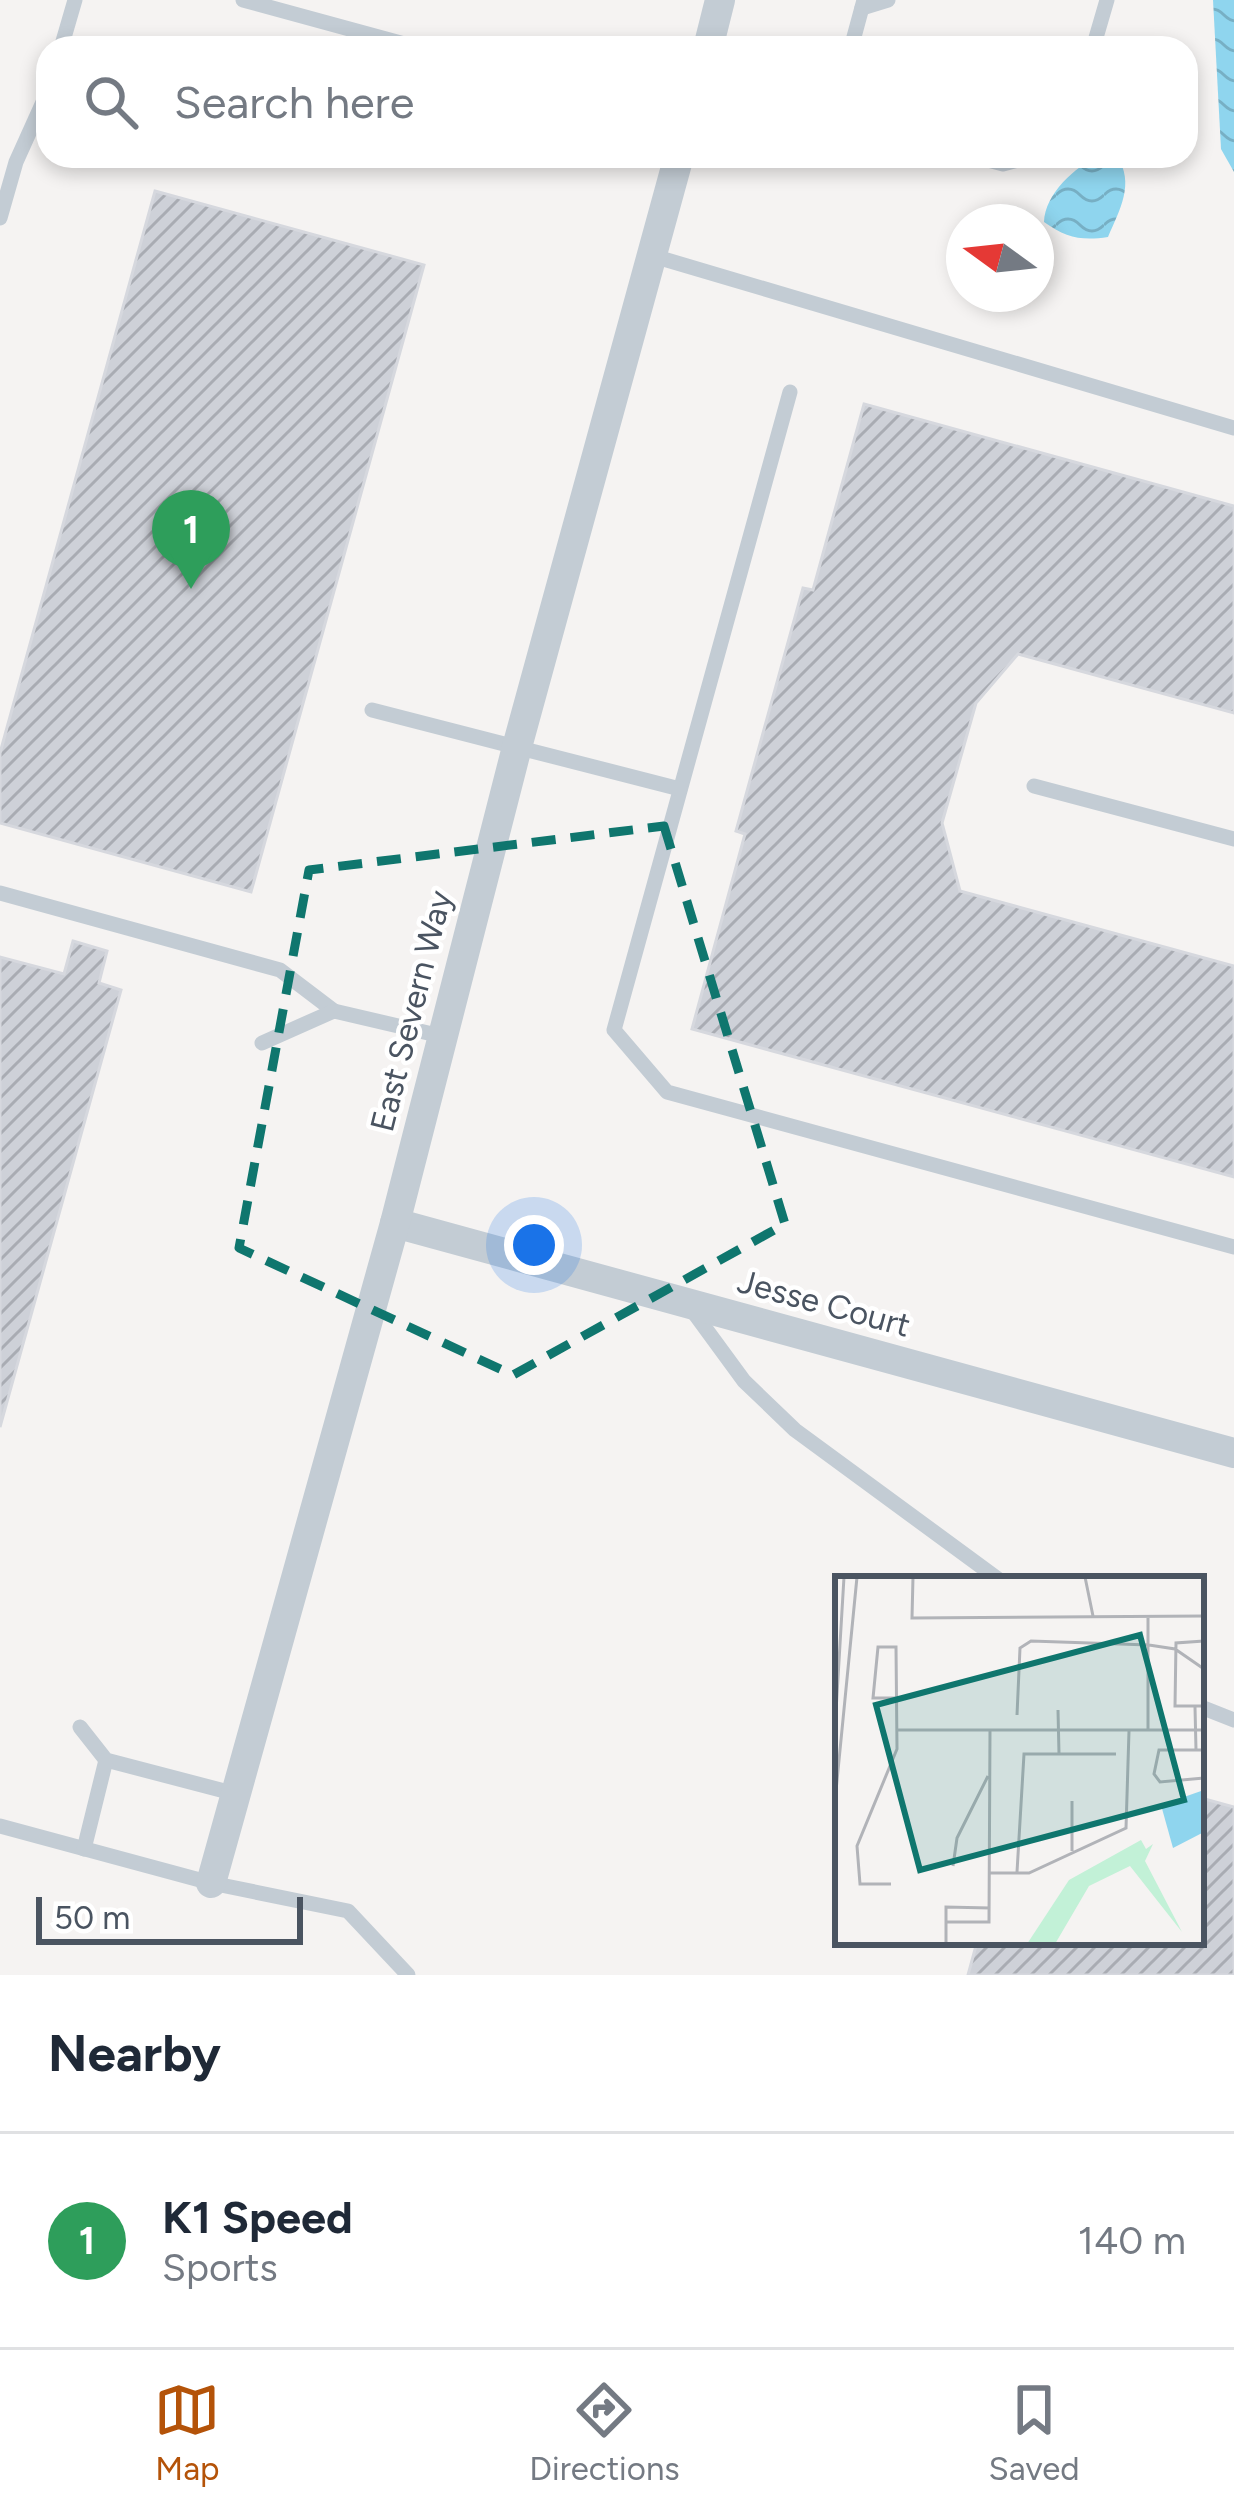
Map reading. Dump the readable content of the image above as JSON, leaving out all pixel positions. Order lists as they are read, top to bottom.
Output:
{
  "streets": {
    "street": ["East Severn Way", "Jesse Court"]
  },
  "crossings": [
    ["East Severn Way", "Jesse Court"]
  ],
  "scale_bar": "50 m",
  "north": "left",
  "page": {
    "search": "Search here",
    "pins": "1",
    "scale": "50 m",
    "heading": "Nearby",
    "list": [
      {
        "mark": "1",
        "name": "K1 Speed",
        "note": "Sports",
        "value": "140 m"
      }
    ],
    "nav": ["Map", "Directions", "Saved"]
  }
}
